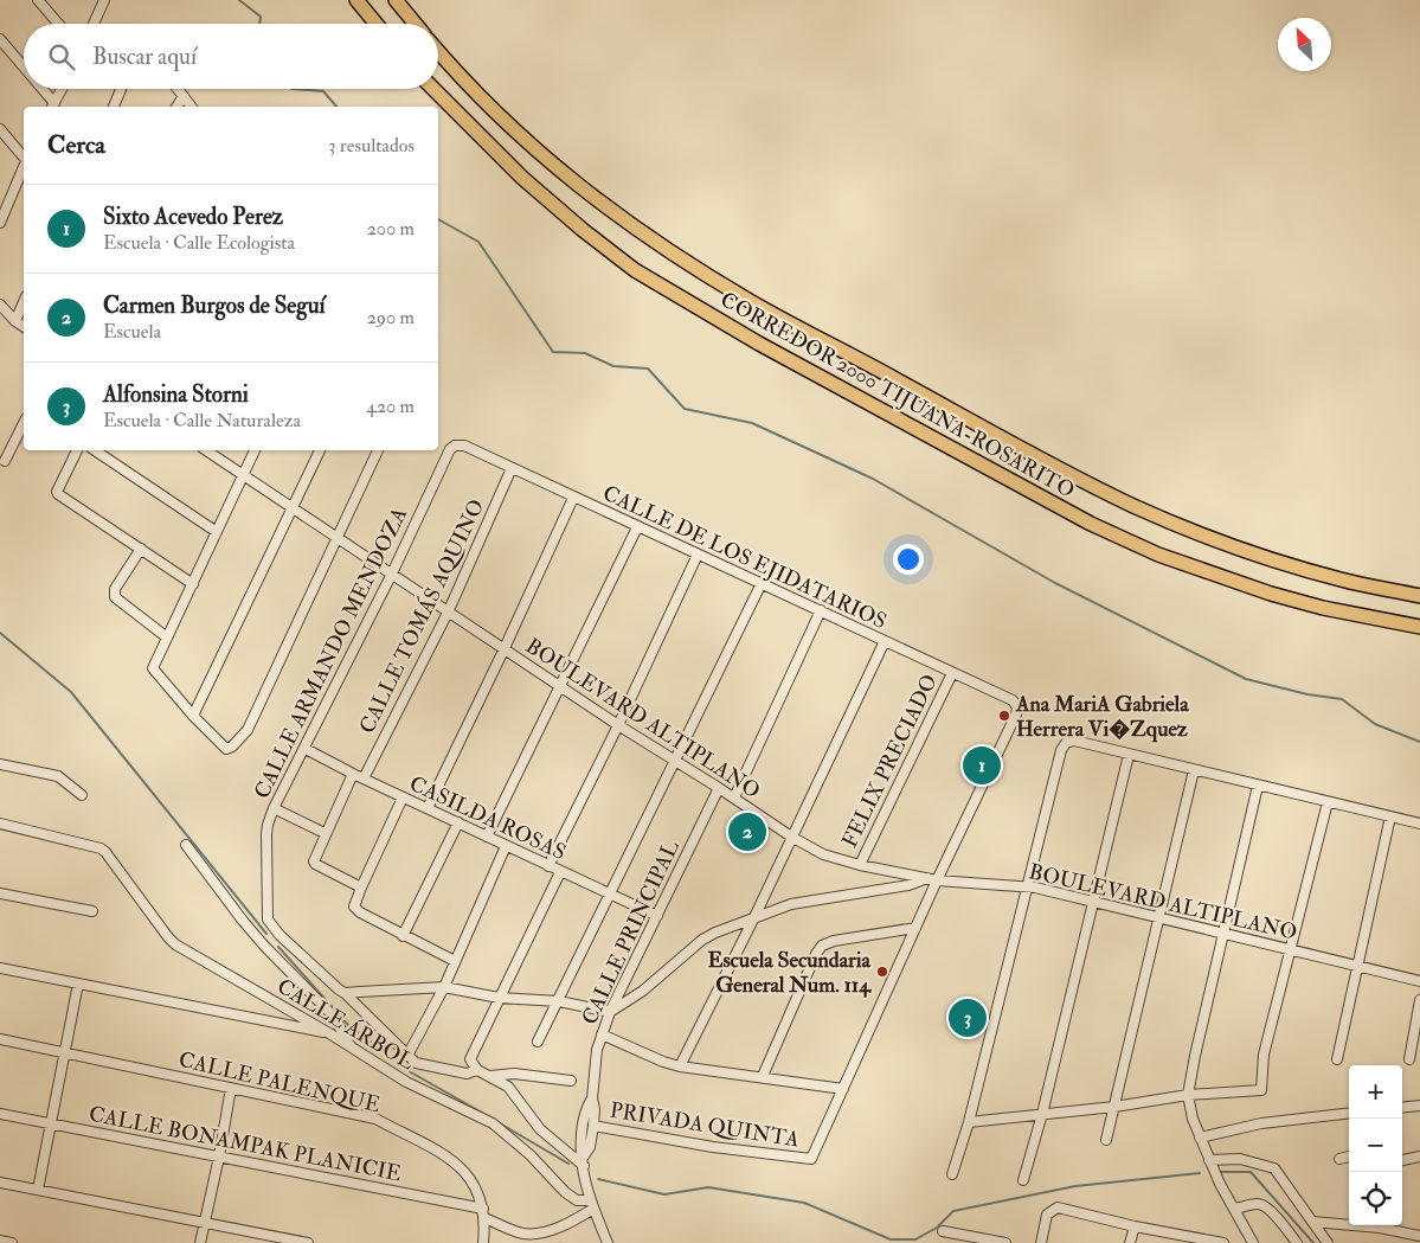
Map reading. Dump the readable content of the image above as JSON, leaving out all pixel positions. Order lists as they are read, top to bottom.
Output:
{
  "streets": {
    "highway": ["CORREDOR 2000 TIJUANA-ROSARITO"],
    "street": [
      "CALLE DE LOS EJIDATARIOS",
      "CALLE TOMÁS AQUINO",
      "CALLE ARMANDO MENDOZA",
      "BOULEVARD ALTIPLANO",
      "FELIX PRECIADO",
      "CASILDA ROSAS",
      "CALLE PRINCIPAL",
      "CALLE ÁRBOL",
      "CALLE PALENQUE",
      "PRIVADA QUINTA",
      "CALLE BONAMPAK PLANICIE"
    ]
  },
  "crossings": [
    ["CALLE DE LOS EJIDATARIOS", "CALLE TOMÁS AQUINO"],
    ["CALLE DE LOS EJIDATARIOS", "CALLE ARMANDO MENDOZA"],
    ["CALLE DE LOS EJIDATARIOS", "BOULEVARD ALTIPLANO"],
    ["CALLE DE LOS EJIDATARIOS", "FELIX PRECIADO"],
    ["CALLE TOMÁS AQUINO", "BOULEVARD ALTIPLANO"],
    ["CALLE TOMÁS AQUINO", "CASILDA ROSAS"],
    ["CALLE ARMANDO MENDOZA", "BOULEVARD ALTIPLANO"],
    ["CALLE ARMANDO MENDOZA", "CASILDA ROSAS"],
    ["BOULEVARD ALTIPLANO", "FELIX PRECIADO"],
    ["BOULEVARD ALTIPLANO", "CALLE PRINCIPAL"],
    ["CASILDA ROSAS", "CALLE PRINCIPAL"],
    ["CALLE PRINCIPAL", "CALLE ÁRBOL"],
    ["CALLE PRINCIPAL", "PRIVADA QUINTA"],
    ["CALLE PRINCIPAL", "CALLE BONAMPAK PLANICIE"],
    ["CALLE ÁRBOL", "CALLE BONAMPAK PLANICIE"],
    ["CALLE PALENQUE", "CALLE BONAMPAK PLANICIE"]
  ],
  "places": ["Ana MariA Gabriela Herrera Vi�Zquez", "Escuela Secundaria General Num. 114"],
  "north": "top left",
  "page": {
    "search": "Buscar aquí",
    "heading": ["Cerca", "3 resultados"],
    "list": [
      {
        "mark": "1",
        "name": "Sixto Acevedo Perez",
        "note": "Escuela · Calle Ecologista",
        "value": "200 m"
      },
      {
        "mark": "2",
        "name": "Carmen Burgos de Seguí",
        "note": "Escuela",
        "value": "290 m"
      },
      {
        "mark": "3",
        "name": "Alfonsina Storni",
        "note": "Escuela · Calle Naturaleza",
        "value": "420 m"
      }
    ],
    "pins": ["1", "2", "3"],
    "map_buttons": ["+", "−"]
  }
}
